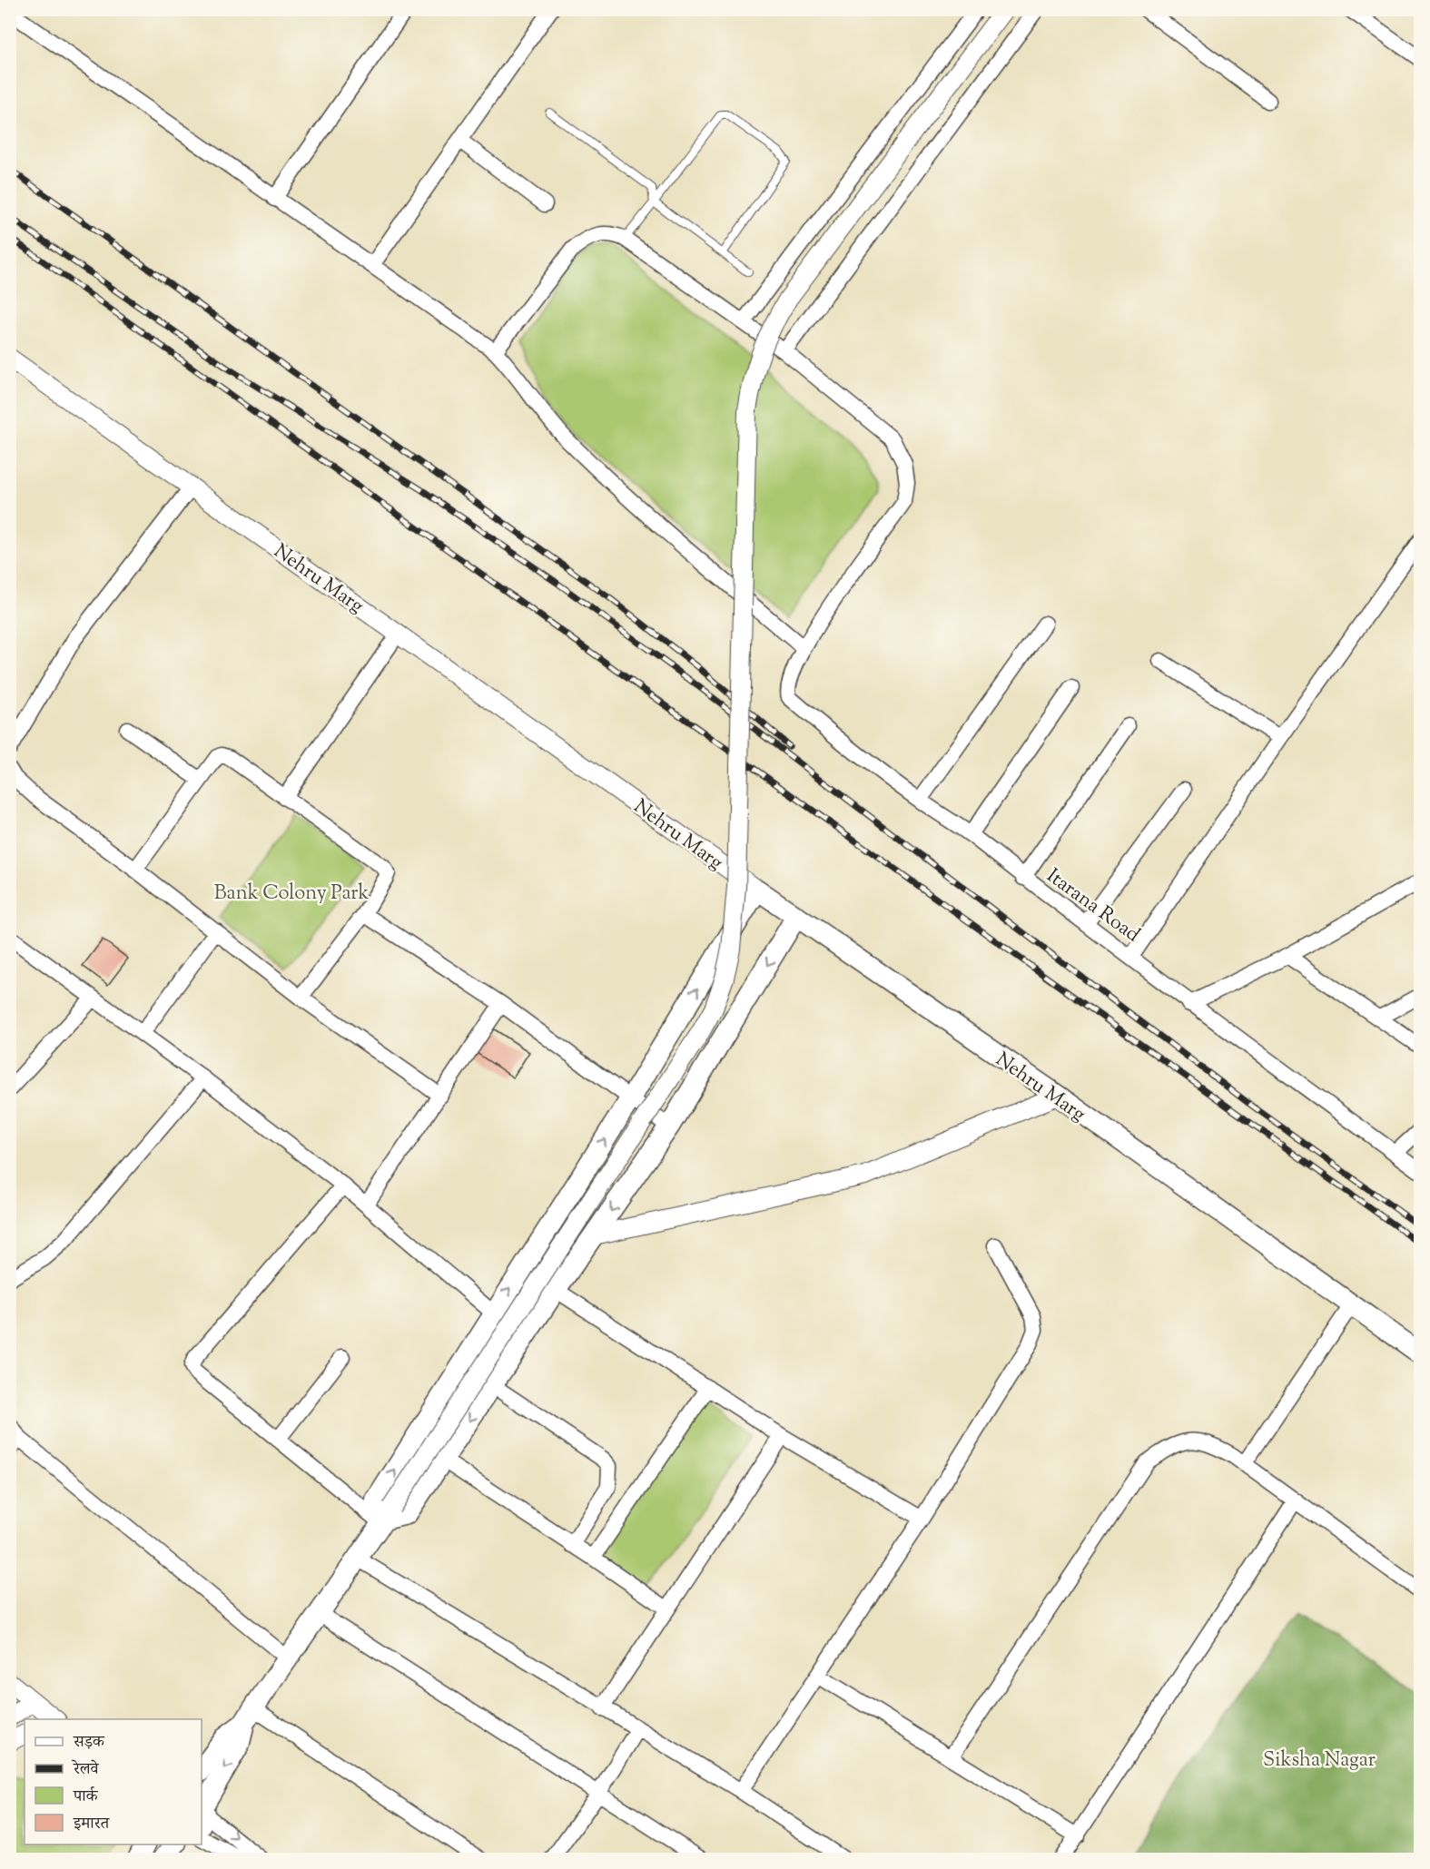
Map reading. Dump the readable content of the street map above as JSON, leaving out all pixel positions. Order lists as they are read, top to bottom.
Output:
{
  "streets": {
    "main road": ["Nehru Marg"],
    "street": ["Itarana Road"]
  },
  "parks": ["Bank Colony Park", "Siksha Nagar"],
  "legend": [
    "सड़क",
    "रेलवे",
    "पार्क",
    "इमारत"
  ]
}
